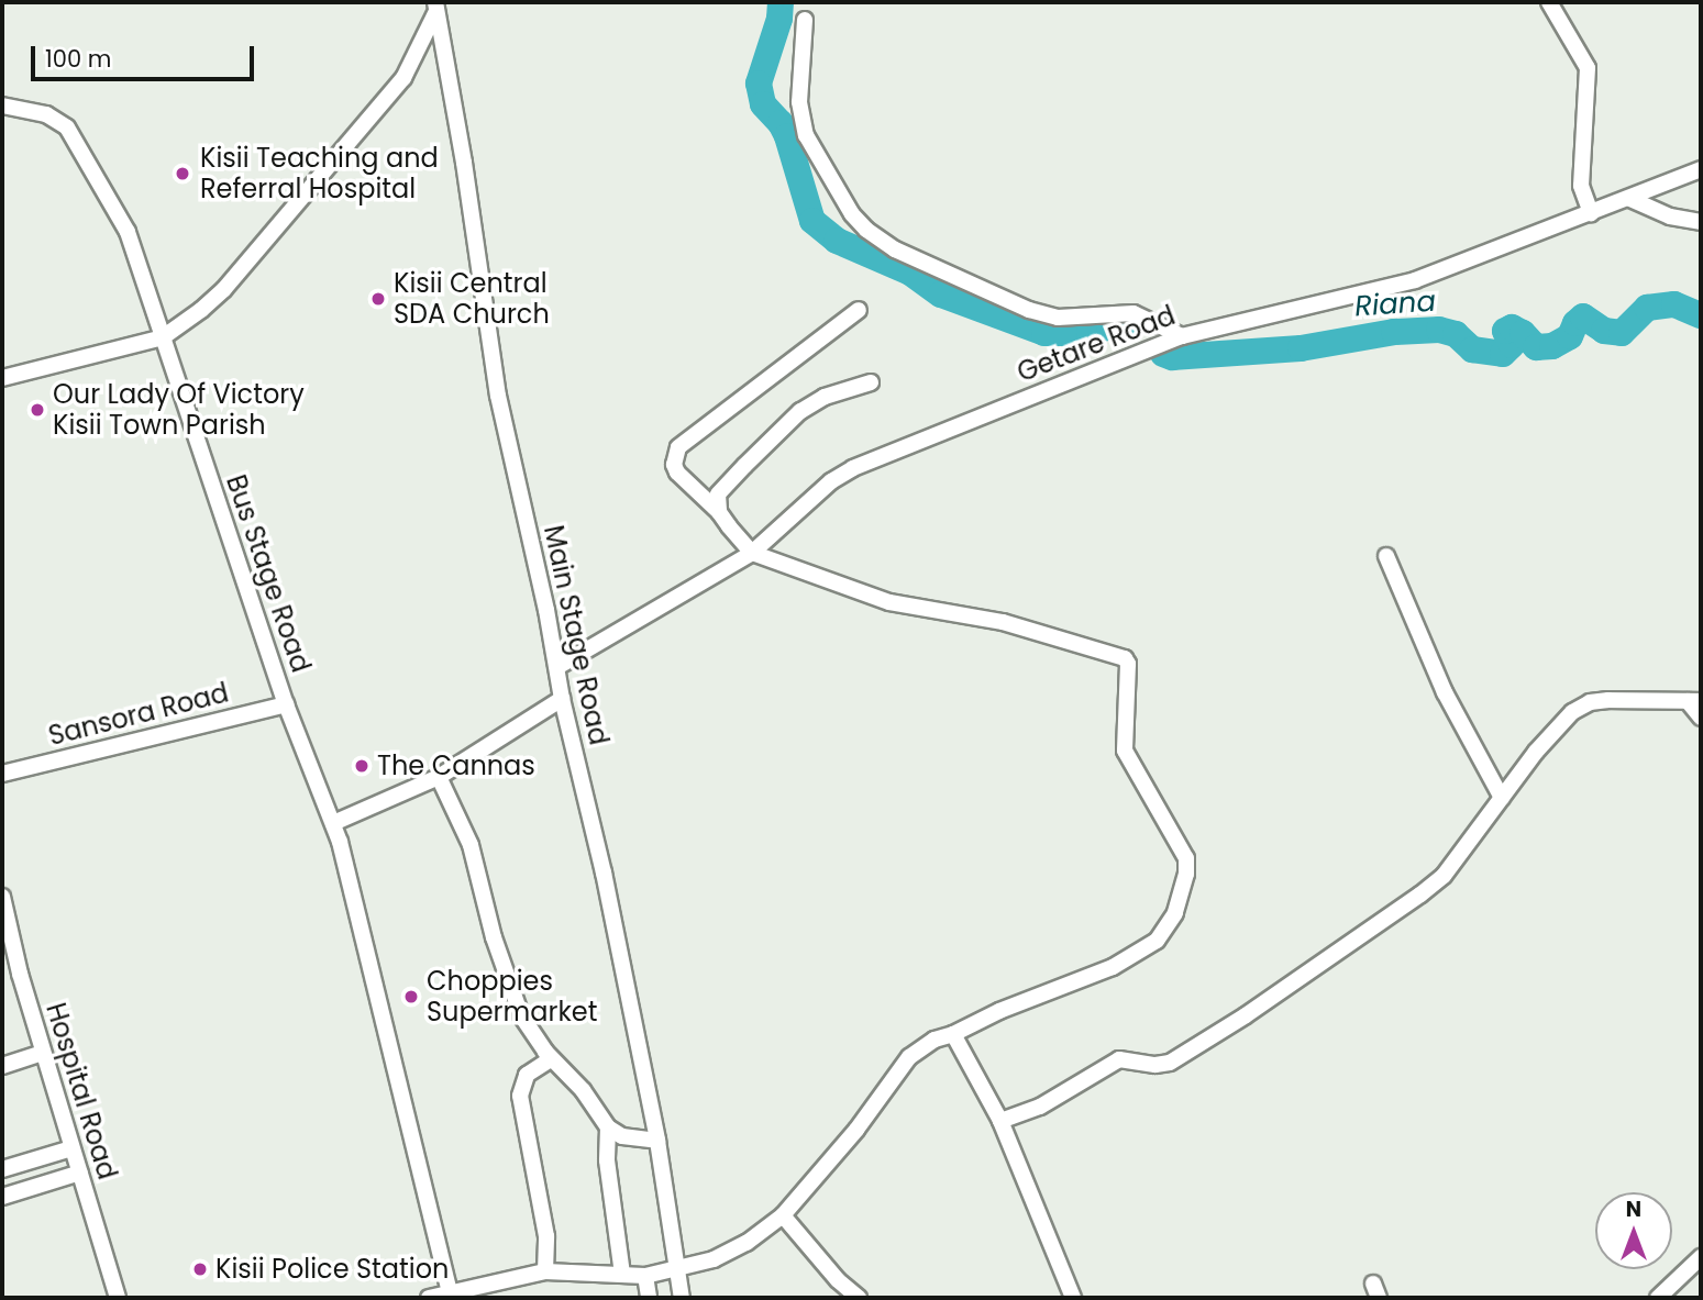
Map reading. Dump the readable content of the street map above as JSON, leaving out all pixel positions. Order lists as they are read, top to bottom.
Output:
{
  "streets": {
    "street": [
      "Getare Road",
      "Bus Stage Road",
      "Main Stage Road",
      "Sansora Road",
      "Hospital Road"
    ]
  },
  "crossings": [
    ["Getare Road", "Main Stage Road"],
    ["Bus Stage Road", "Sansora Road"]
  ],
  "water": ["Riana"],
  "places": [
    "Kisii Teaching and Referral Hospital",
    "Kisii Central SDA Church",
    "Our Lady Of Victory Kisii Town Parish",
    "The Cannas",
    "Choppies Supermarket",
    "Kisii Police Station"
  ],
  "scale_bar": "100 m",
  "north": "top"
}
